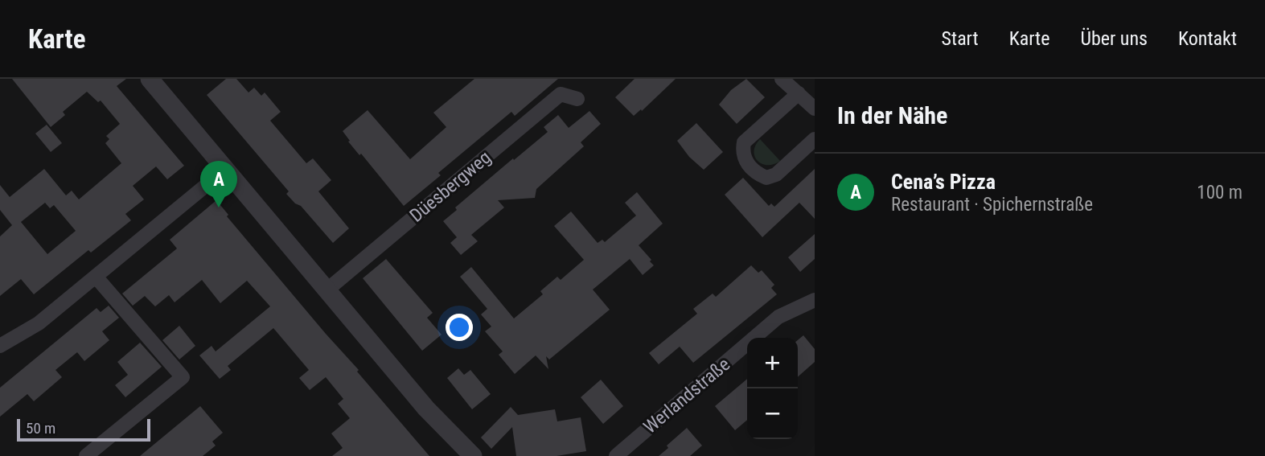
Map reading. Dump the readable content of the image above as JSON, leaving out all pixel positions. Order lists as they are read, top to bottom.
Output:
{
  "streets": {
    "street": ["Düesbergweg", "Werlandstraße"]
  },
  "scale_bar": "50 m",
  "page": {
    "header": "Karte",
    "nav": [
      "Start",
      "Karte",
      "Über uns",
      "Kontakt"
    ],
    "heading": "In der Nähe",
    "list": [
      {
        "mark": "A",
        "name": "Cena’s Pizza",
        "note": "Restaurant · Spichernstraße",
        "value": "100 m"
      }
    ],
    "pins": "A",
    "map_buttons": ["+", "−"],
    "scale": "50 m"
  }
}
